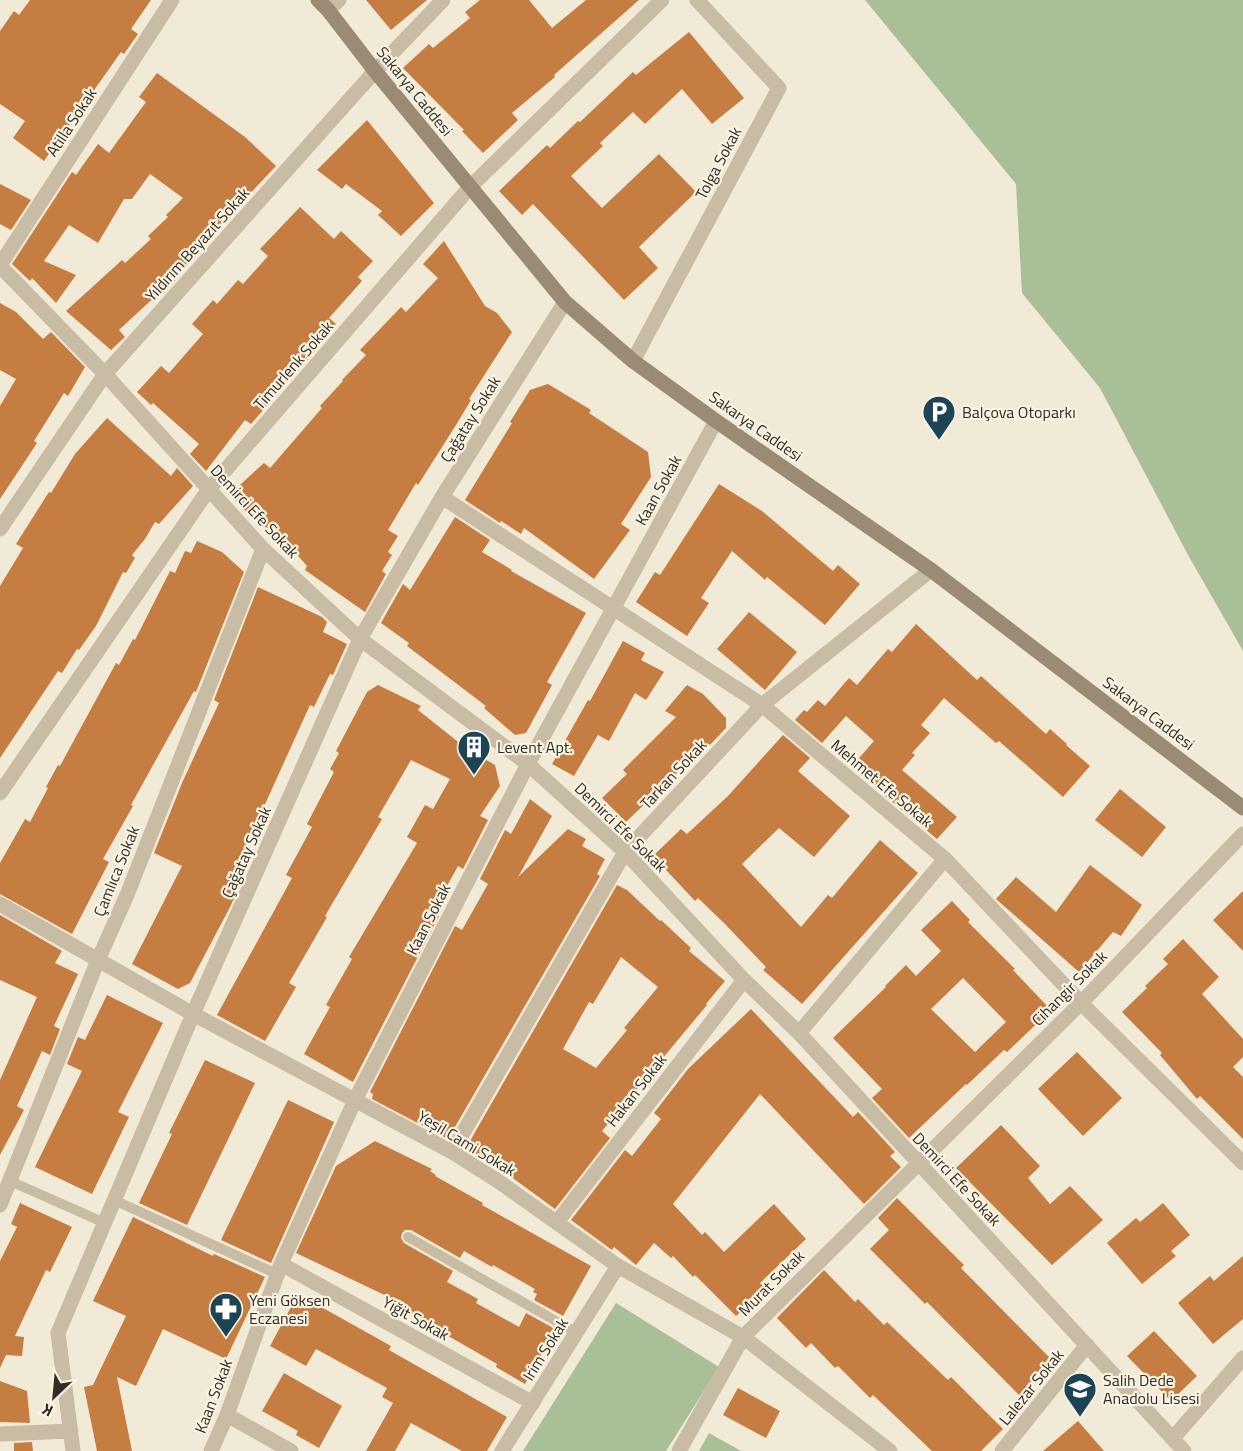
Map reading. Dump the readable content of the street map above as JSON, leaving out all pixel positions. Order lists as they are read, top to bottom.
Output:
{
  "streets": {
    "main road": ["Sakarya Caddesi"],
    "street": [
      "Atilla Sokak",
      "Tolga Sokak",
      "Yıldırım Beyazıt Sokak",
      "Timurlenk Sokak",
      "Çağatay Sokak",
      "Kaan Sokak",
      "Demirci Efe Sokak",
      "Tarkan Sokak",
      "Mehmet Efe Sokak",
      "Çamlıca Sokak",
      "Cihangir Sokak",
      "Hakan Sokak",
      "Yeşil Cami Sokak",
      "Murat Sokak",
      "Yiğit Sokak",
      "Irim Sokak",
      "Lalezar Sokak"
    ]
  },
  "crossings": [
    ["Sakarya Caddesi", "Tolga Sokak"],
    ["Sakarya Caddesi", "Yıldırım Beyazıt Sokak"],
    ["Sakarya Caddesi", "Timurlenk Sokak"],
    ["Sakarya Caddesi", "Çağatay Sokak"],
    ["Sakarya Caddesi", "Kaan Sokak"],
    ["Sakarya Caddesi", "Tarkan Sokak"],
    ["Atilla Sokak", "Demirci Efe Sokak"],
    ["Yıldırım Beyazıt Sokak", "Demirci Efe Sokak"],
    ["Timurlenk Sokak", "Demirci Efe Sokak"],
    ["Çağatay Sokak", "Demirci Efe Sokak"],
    ["Çağatay Sokak", "Mehmet Efe Sokak"],
    ["Çağatay Sokak", "Yeşil Cami Sokak"],
    ["Kaan Sokak", "Demirci Efe Sokak"],
    ["Kaan Sokak", "Mehmet Efe Sokak"],
    ["Kaan Sokak", "Yeşil Cami Sokak"],
    ["Kaan Sokak", "Yiğit Sokak"],
    ["Demirci Efe Sokak", "Tarkan Sokak"],
    ["Demirci Efe Sokak", "Çamlıca Sokak"],
    ["Demirci Efe Sokak", "Cihangir Sokak"],
    ["Demirci Efe Sokak", "Hakan Sokak"],
    ["Demirci Efe Sokak", "Murat Sokak"],
    ["Demirci Efe Sokak", "Lalezar Sokak"],
    ["Tarkan Sokak", "Mehmet Efe Sokak"],
    ["Tarkan Sokak", "Yeşil Cami Sokak"],
    ["Mehmet Efe Sokak", "Cihangir Sokak"],
    ["Çamlıca Sokak", "Yeşil Cami Sokak"],
    ["Cihangir Sokak", "Murat Sokak"],
    ["Hakan Sokak", "Yeşil Cami Sokak"],
    ["Yeşil Cami Sokak", "Murat Sokak"],
    ["Yeşil Cami Sokak", "Irim Sokak"],
    ["Yiğit Sokak", "Irim Sokak"]
  ],
  "places": {
    "parking": ["Balçova Otoparkı"],
    "building": ["Levent Apt."],
    "pharmacy": ["Yeni Göksen Eczanesi"],
    "school or university": ["Salih Dede Anadolu Lisesi"]
  },
  "north": "bottom left"
}
